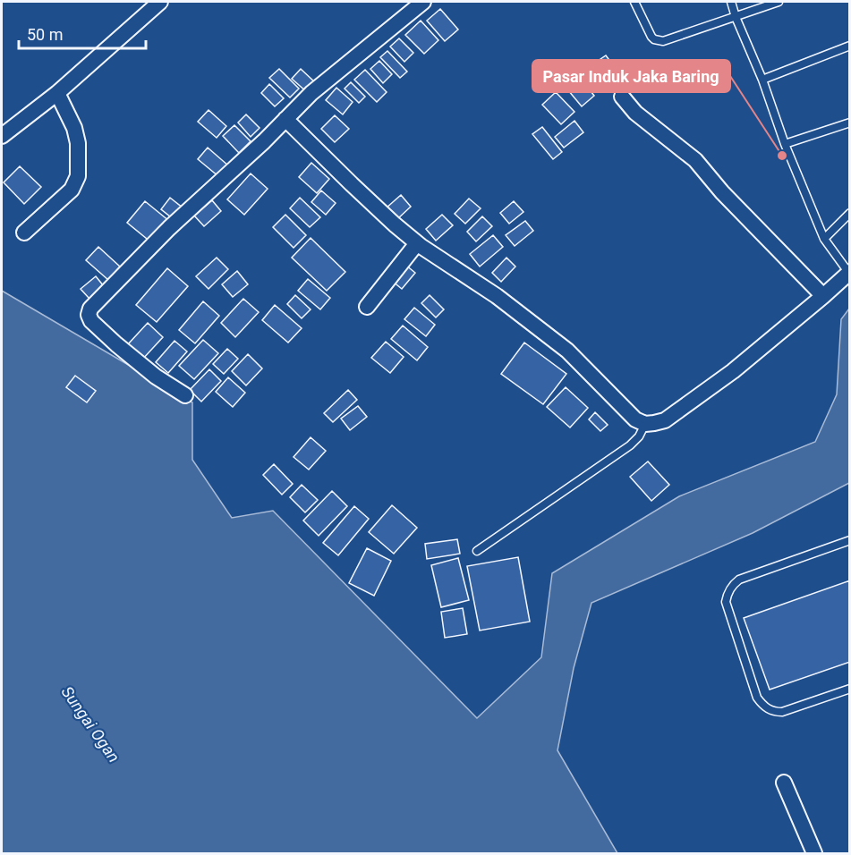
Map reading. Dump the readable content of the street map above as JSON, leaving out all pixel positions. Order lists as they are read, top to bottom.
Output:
{
  "water": ["Sungai Ogan"],
  "places": ["Pasar Induk Jaka Baring"],
  "scale_bar": "50 m"
}
